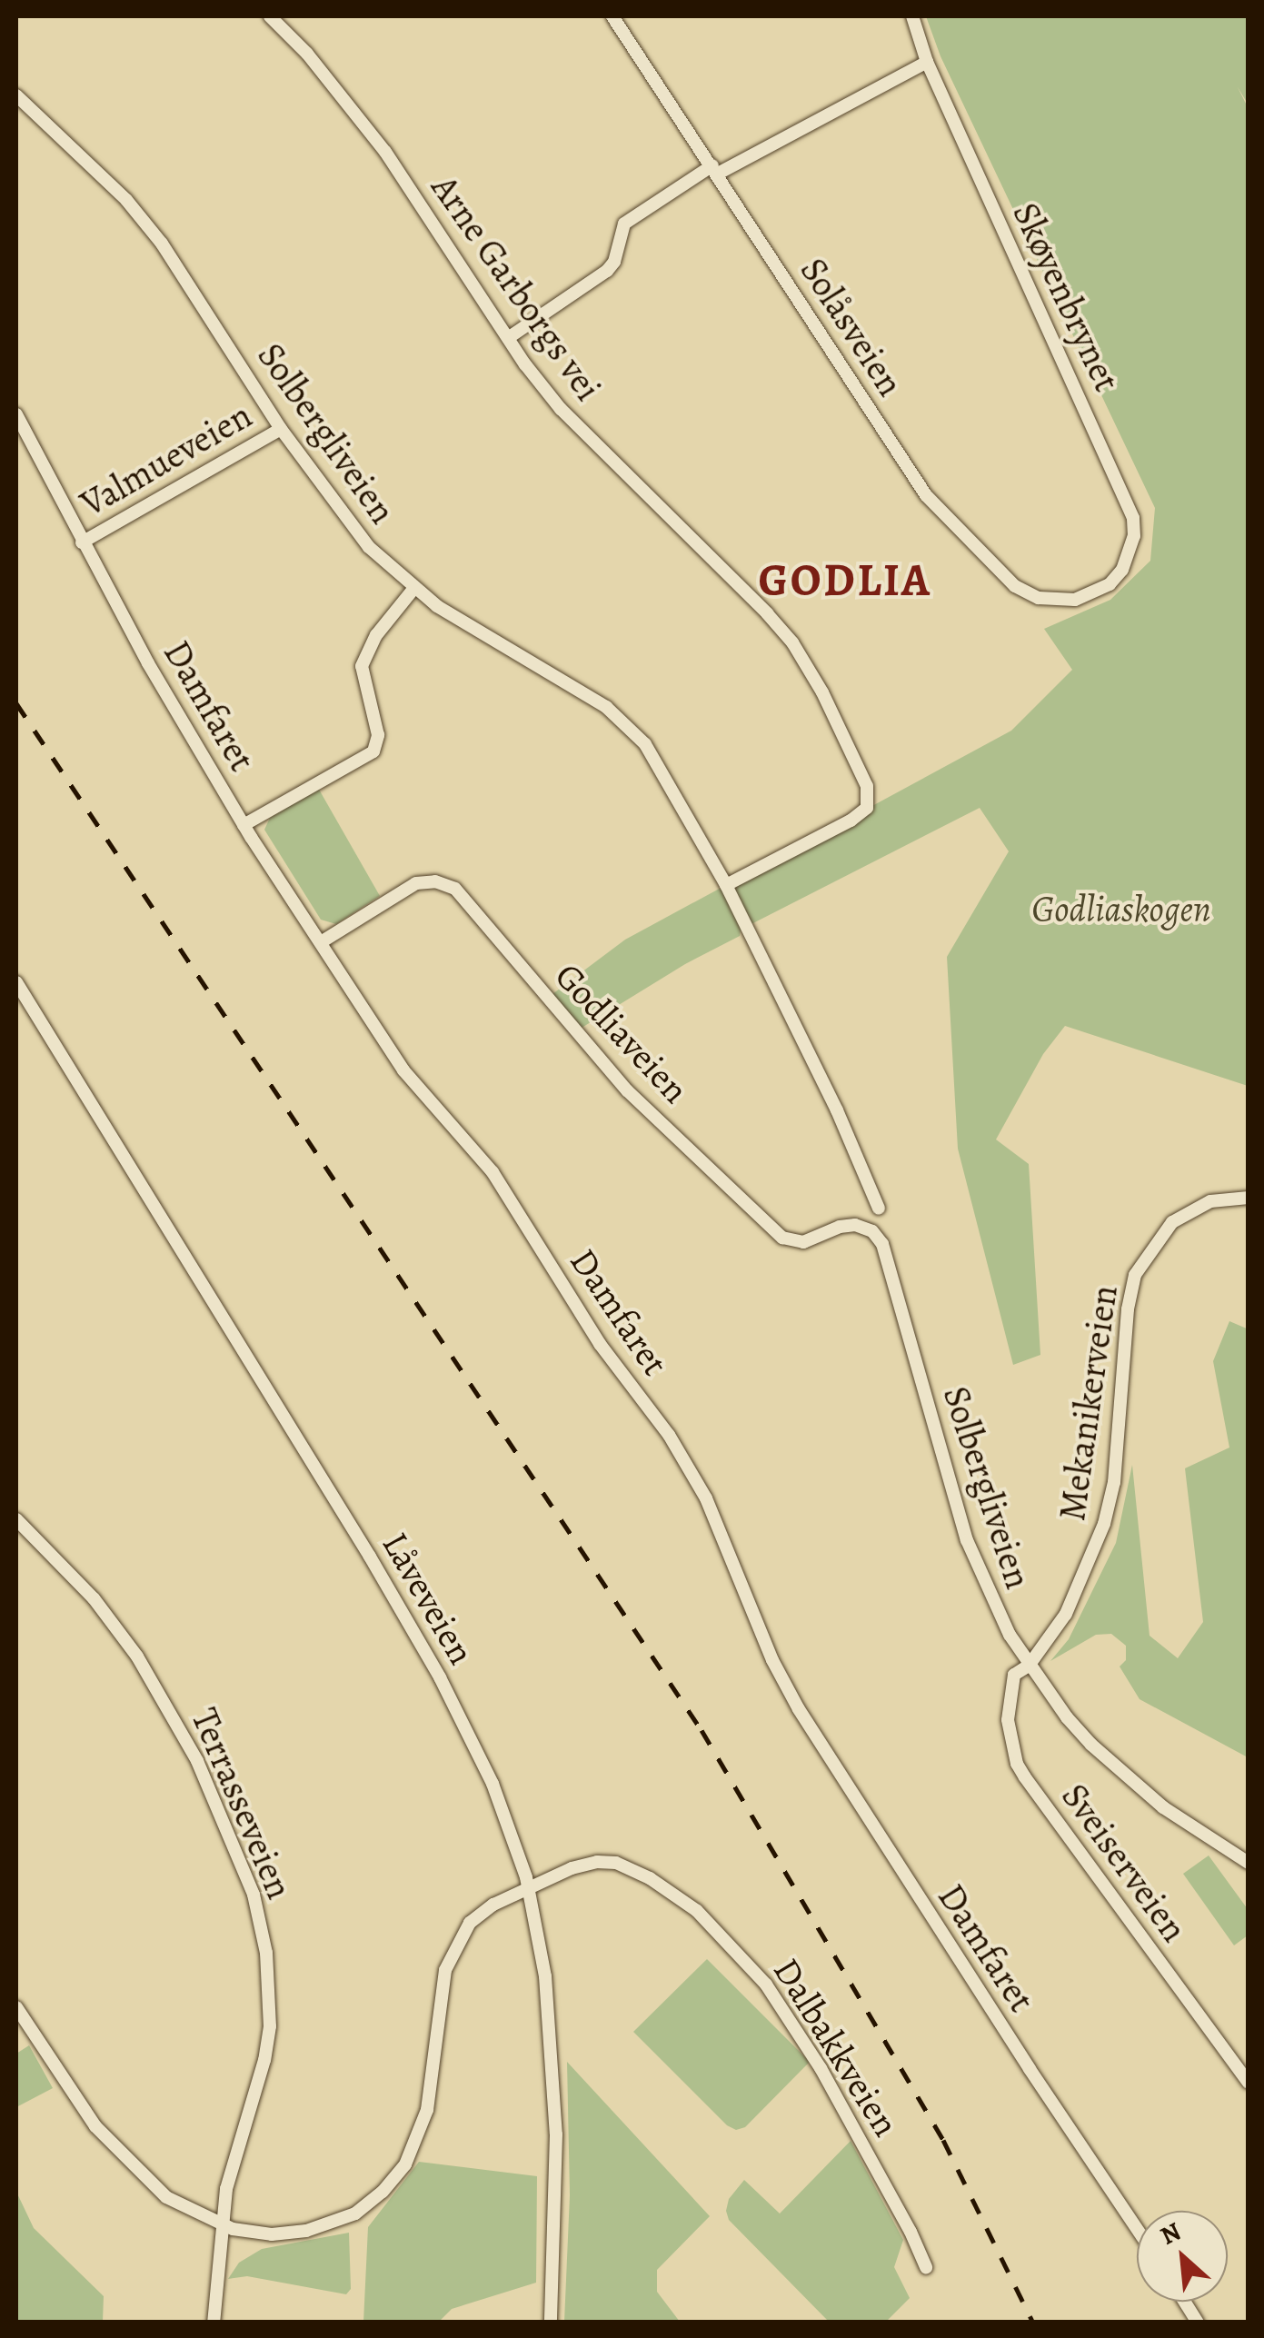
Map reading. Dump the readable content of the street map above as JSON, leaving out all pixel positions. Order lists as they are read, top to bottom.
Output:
{
  "streets": {
    "street": [
      "Arne Garborgs vei",
      "Skøyenbrynet",
      "Solåsveien",
      "Solbergliveien",
      "Valmueveien",
      "Damfaret",
      "Godliaveien",
      "Mekanikerveien",
      "Låveveien",
      "Terrasseveien",
      "Sveiserveien",
      "Dalbakkveien"
    ]
  },
  "crossings": [
    ["Arne Garborgs vei", "Solbergliveien"],
    ["Skøyenbrynet", "Solåsveien"],
    ["Solbergliveien", "Valmueveien"],
    ["Solbergliveien", "Godliaveien"],
    ["Solbergliveien", "Mekanikerveien"],
    ["Solbergliveien", "Sveiserveien"],
    ["Valmueveien", "Damfaret"],
    ["Damfaret", "Godliaveien"],
    ["Mekanikerveien", "Sveiserveien"],
    ["Låveveien", "Dalbakkveien"],
    ["Terrasseveien", "Dalbakkveien"]
  ],
  "districts": ["GODLIA"],
  "parks": ["Godliaskogen"],
  "north": "top left"
}
